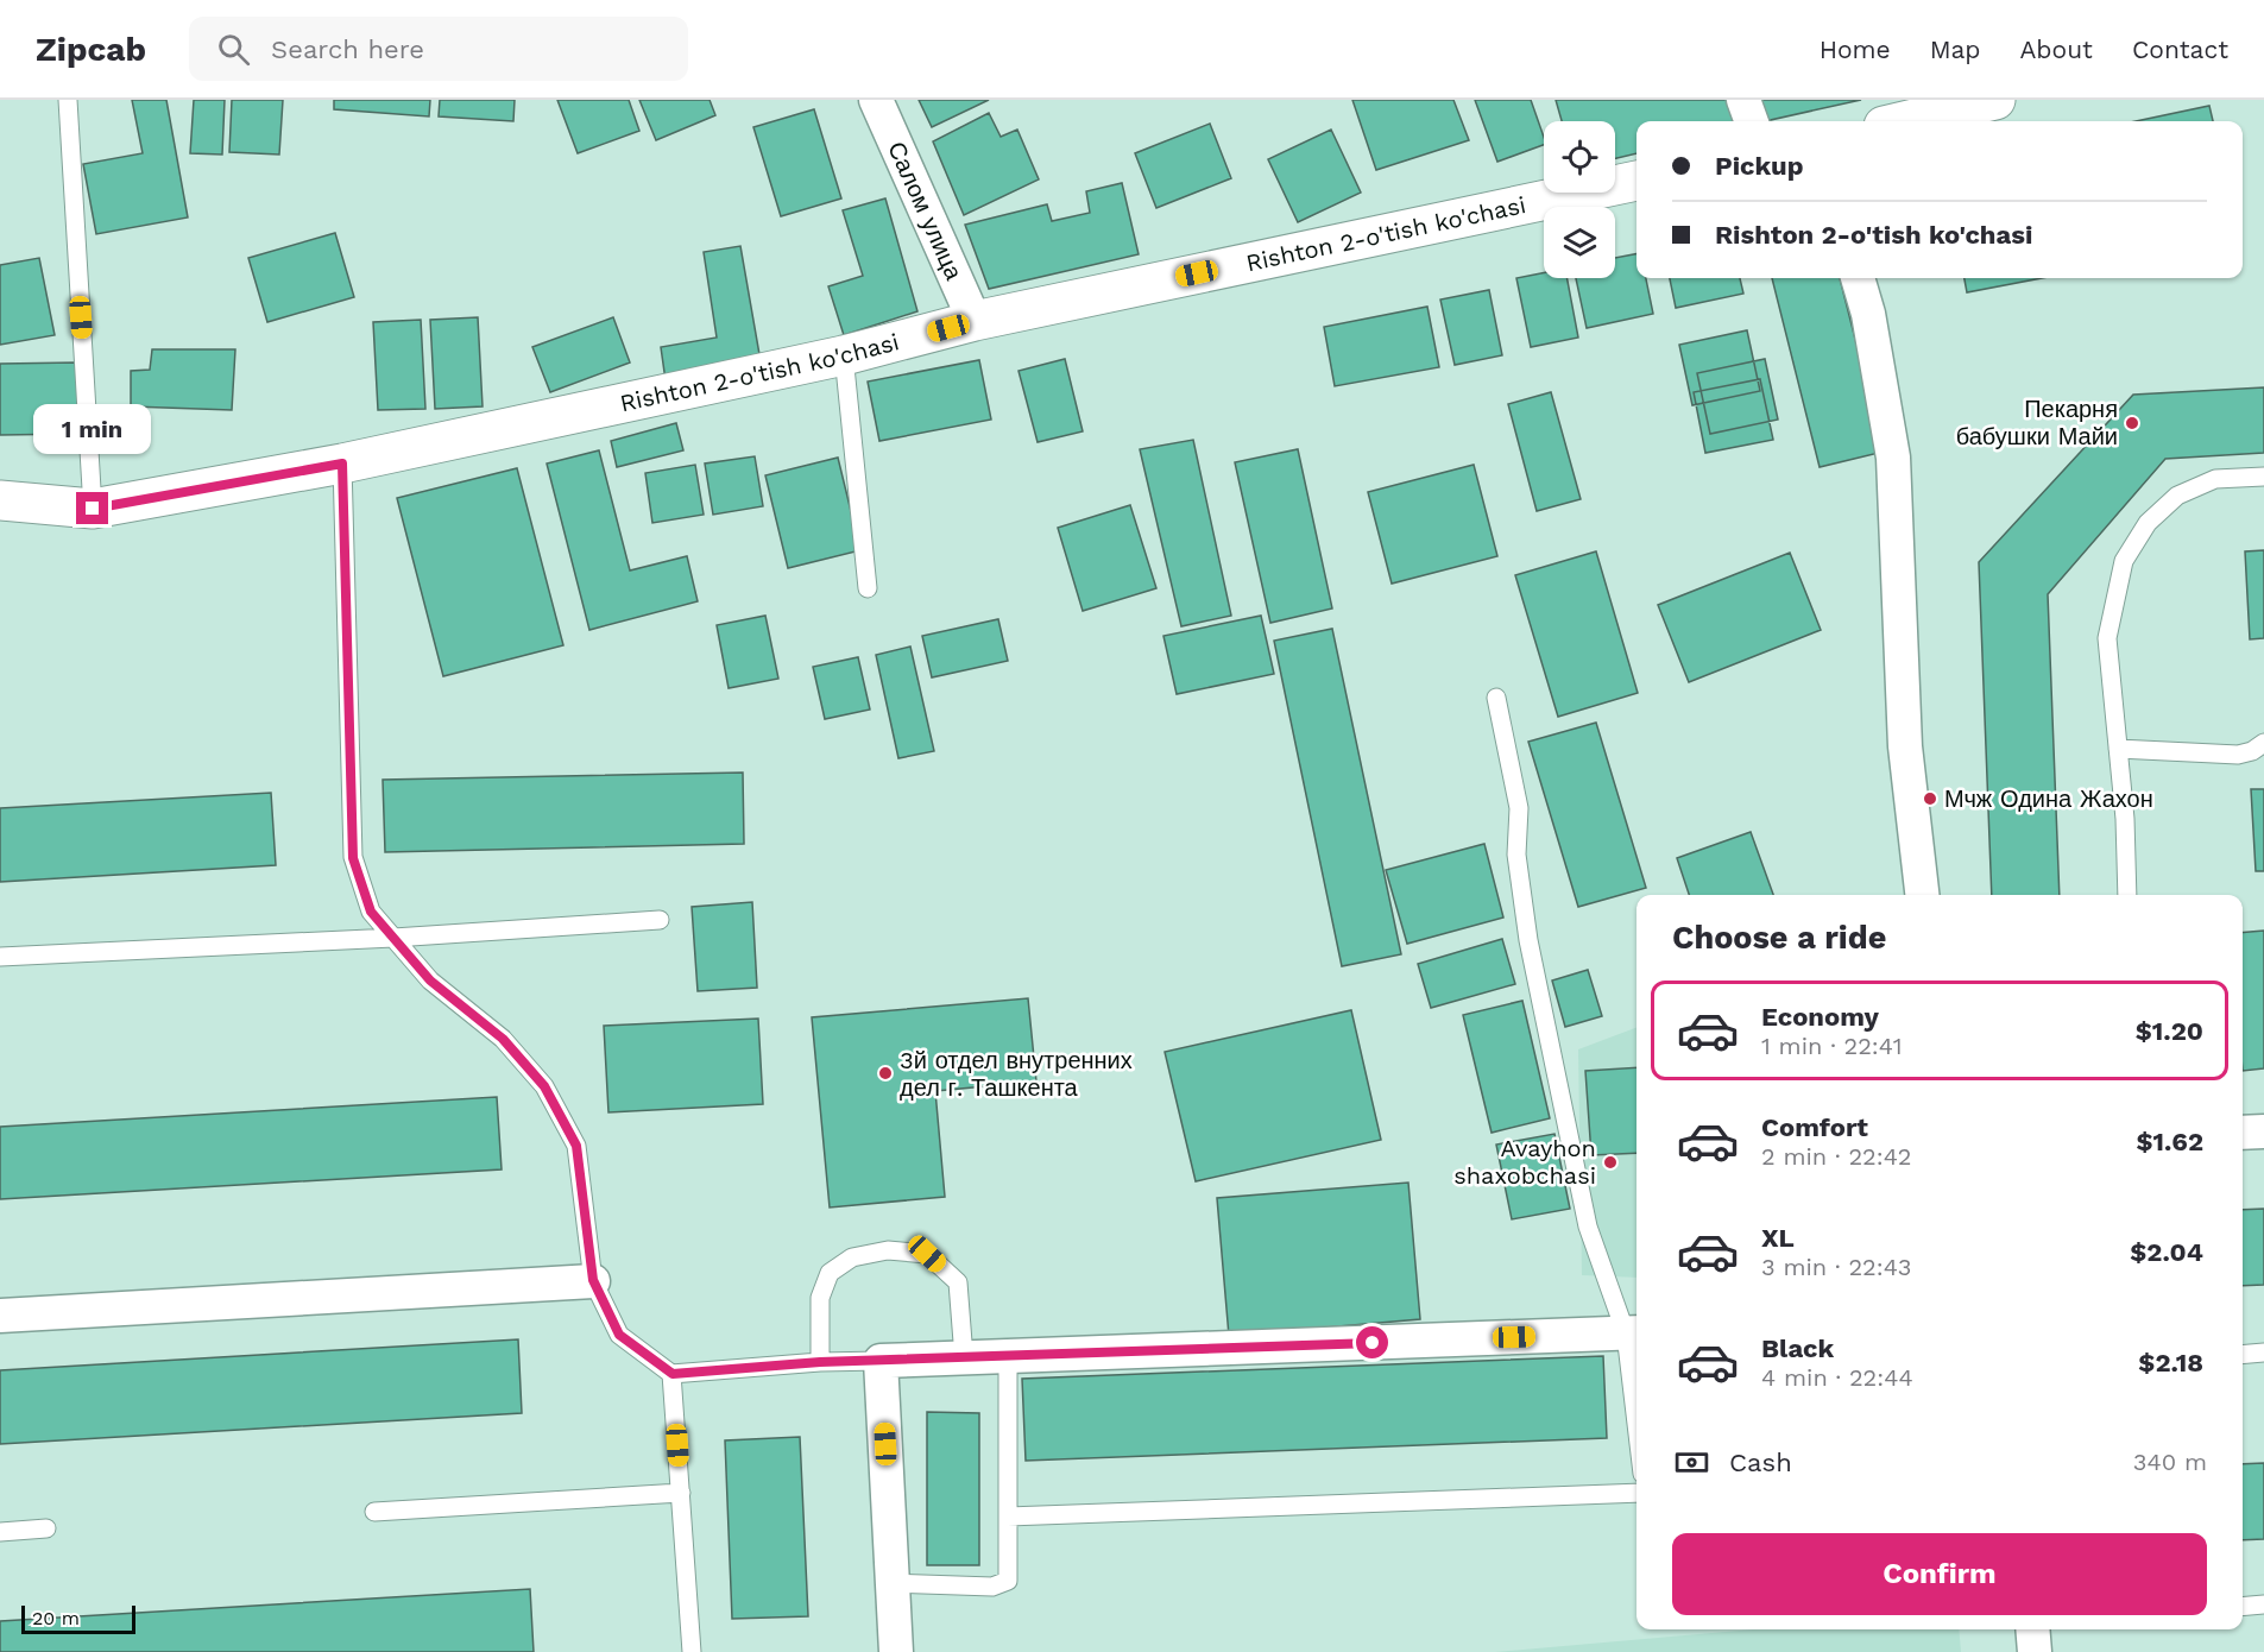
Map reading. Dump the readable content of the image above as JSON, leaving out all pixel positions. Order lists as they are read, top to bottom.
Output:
{
  "streets": {
    "street": ["Салом улица", "Rishton 2-o'tish ko'chasi"]
  },
  "crossings": [
    ["Салом улица", "Rishton 2-o'tish ko'chasi"]
  ],
  "places": [
    "Пекарня бабушки Майи",
    "Мчж Одина Жахон",
    "3й отдел внутренних дел г. Ташкента",
    "Avayhon shaxobchasi"
  ],
  "scale_bar": "20 m",
  "page": {
    "header": "Zipcab",
    "search": "Search here",
    "nav": [
      "Home",
      "Map",
      "About",
      "Contact"
    ],
    "banner": ["Pickup", "Rishton 2-o'tish ko'chasi"],
    "bubble": "1 min",
    "heading": "Choose a ride",
    "list": [
      {
        "name": "Economy",
        "note": "1 min · 22:41",
        "value": "$1.20"
      },
      {
        "name": "Comfort",
        "note": "2 min · 22:42",
        "value": "$1.62"
      },
      {
        "name": "XL",
        "note": "3 min · 22:43",
        "value": "$2.04"
      },
      {
        "name": "Black",
        "note": "4 min · 22:44",
        "value": "$2.18"
      }
    ],
    "pay": ["Cash", "340 m"],
    "buttons": "Confirm",
    "scale": "20 m"
  }
}
